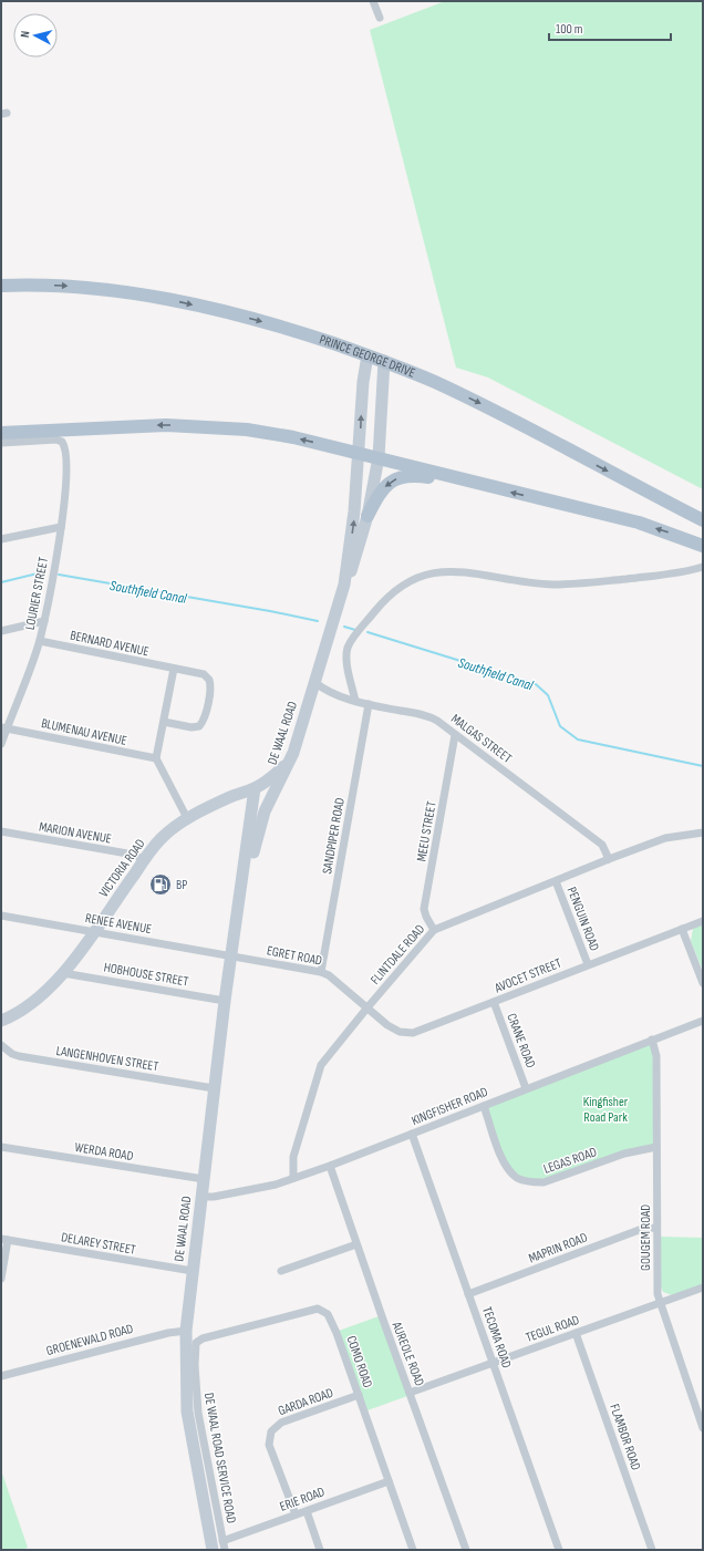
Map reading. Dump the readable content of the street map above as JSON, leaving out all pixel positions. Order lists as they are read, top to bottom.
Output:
{
  "streets": {
    "main road": ["PRINCE GEORGE DRIVE", "DE WAAL ROAD", "VICTORIA ROAD"],
    "street": [
      "LOURIER STREET",
      "BERNARD AVENUE",
      "BLUMENAU AVENUE",
      "MALGAS STREET",
      "MEEU STREET",
      "MARION AVENUE",
      "SANDPIPER ROAD",
      "PENGUIN ROAD",
      "RENEE AVENUE",
      "FLINTDALE ROAD",
      "EGRET ROAD",
      "HOBHOUSE STREET",
      "AVOCET STREET",
      "CRANE ROAD",
      "LANGENHOVEN STREET",
      "KINGFISHER ROAD",
      "WERDA ROAD",
      "LEGAS ROAD",
      "GOUGEM ROAD",
      "DELAREY STREET",
      "MAPRIN ROAD",
      "TEGUL ROAD",
      "TECOMA ROAD",
      "GROENEWALD ROAD",
      "AUREOLE ROAD",
      "COMO ROAD",
      "GARDA ROAD",
      "FLAMBOR ROAD",
      "DE WAAL ROAD SERVICE ROAD",
      "ERIE ROAD"
    ]
  },
  "crossings": [
    ["PRINCE GEORGE DRIVE", "DE WAAL ROAD"],
    ["LOURIER STREET", "BERNARD AVENUE"],
    ["LOURIER STREET", "BLUMENAU AVENUE"],
    ["DE WAAL ROAD", "MALGAS STREET"],
    ["DE WAAL ROAD", "VICTORIA ROAD"],
    ["DE WAAL ROAD", "RENEE AVENUE"],
    ["DE WAAL ROAD", "EGRET ROAD"],
    ["DE WAAL ROAD", "HOBHOUSE STREET"],
    ["DE WAAL ROAD", "LANGENHOVEN STREET"],
    ["DE WAAL ROAD", "KINGFISHER ROAD"],
    ["DE WAAL ROAD", "WERDA ROAD"],
    ["DE WAAL ROAD", "DELAREY STREET"],
    ["DE WAAL ROAD", "GROENEWALD ROAD"],
    ["MALGAS STREET", "MEEU STREET"],
    ["MALGAS STREET", "SANDPIPER ROAD"],
    ["MALGAS STREET", "FLINTDALE ROAD"],
    ["MEEU STREET", "FLINTDALE ROAD"],
    ["MARION AVENUE", "VICTORIA ROAD"],
    ["SANDPIPER ROAD", "EGRET ROAD"],
    ["VICTORIA ROAD", "RENEE AVENUE"],
    ["VICTORIA ROAD", "HOBHOUSE STREET"],
    ["PENGUIN ROAD", "FLINTDALE ROAD"],
    ["PENGUIN ROAD", "AVOCET STREET"],
    ["RENEE AVENUE", "EGRET ROAD"],
    ["FLINTDALE ROAD", "EGRET ROAD"],
    ["FLINTDALE ROAD", "AVOCET STREET"],
    ["FLINTDALE ROAD", "KINGFISHER ROAD"],
    ["EGRET ROAD", "AVOCET STREET"],
    ["AVOCET STREET", "CRANE ROAD"],
    ["CRANE ROAD", "KINGFISHER ROAD"],
    ["KINGFISHER ROAD", "LEGAS ROAD"],
    ["KINGFISHER ROAD", "GOUGEM ROAD"],
    ["KINGFISHER ROAD", "TECOMA ROAD"],
    ["KINGFISHER ROAD", "AUREOLE ROAD"],
    ["LEGAS ROAD", "GOUGEM ROAD"],
    ["GOUGEM ROAD", "MAPRIN ROAD"],
    ["GOUGEM ROAD", "TEGUL ROAD"],
    ["MAPRIN ROAD", "TECOMA ROAD"],
    ["TEGUL ROAD", "TECOMA ROAD"],
    ["TEGUL ROAD", "AUREOLE ROAD"],
    ["TEGUL ROAD", "FLAMBOR ROAD"],
    ["COMO ROAD", "GARDA ROAD"],
    ["COMO ROAD", "DE WAAL ROAD SERVICE ROAD"],
    ["COMO ROAD", "ERIE ROAD"],
    ["GARDA ROAD", "ERIE ROAD"],
    ["DE WAAL ROAD SERVICE ROAD", "ERIE ROAD"]
  ],
  "water": ["Southfield Canal"],
  "parks": ["Kingfisher Road Park"],
  "places": {
    "fuel station": ["BP"]
  },
  "scale_bar": "100 m",
  "north": "left"
}
